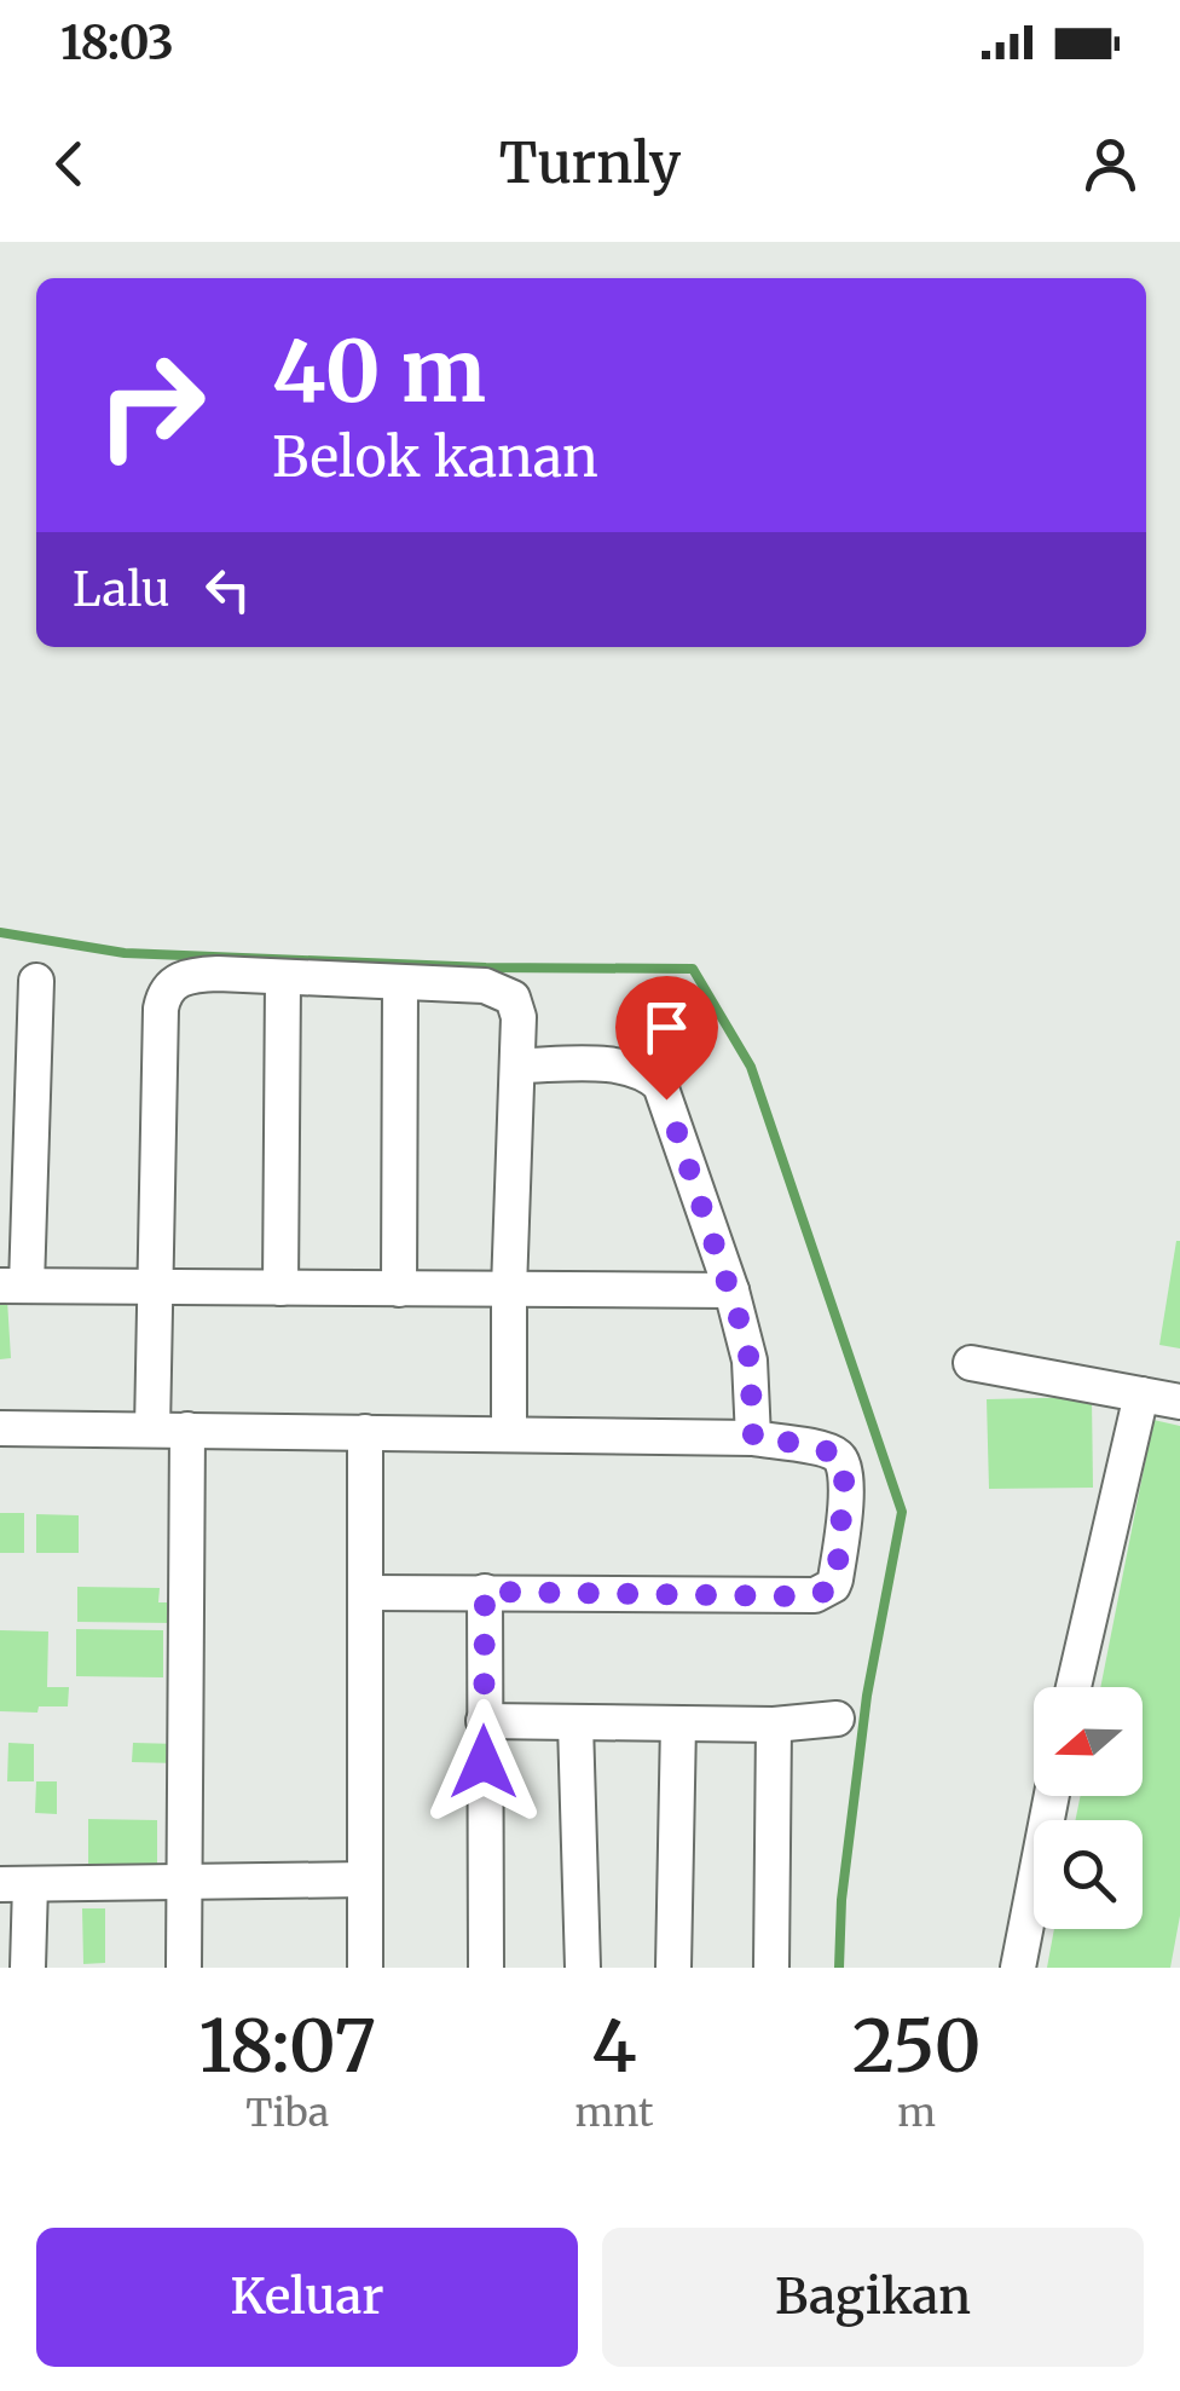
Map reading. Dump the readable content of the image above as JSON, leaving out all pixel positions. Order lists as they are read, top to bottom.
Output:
{
  "north": "left",
  "page": {
    "status": "18:03",
    "header": "Turnly",
    "turn": ["40 m", "Belok kanan"],
    "then": "Lalu",
    "eta": [
      "18:07",
      "Tiba",
      "4",
      "mnt",
      "250",
      "m"
    ],
    "buttons": ["Keluar", "Bagikan"]
  }
}
